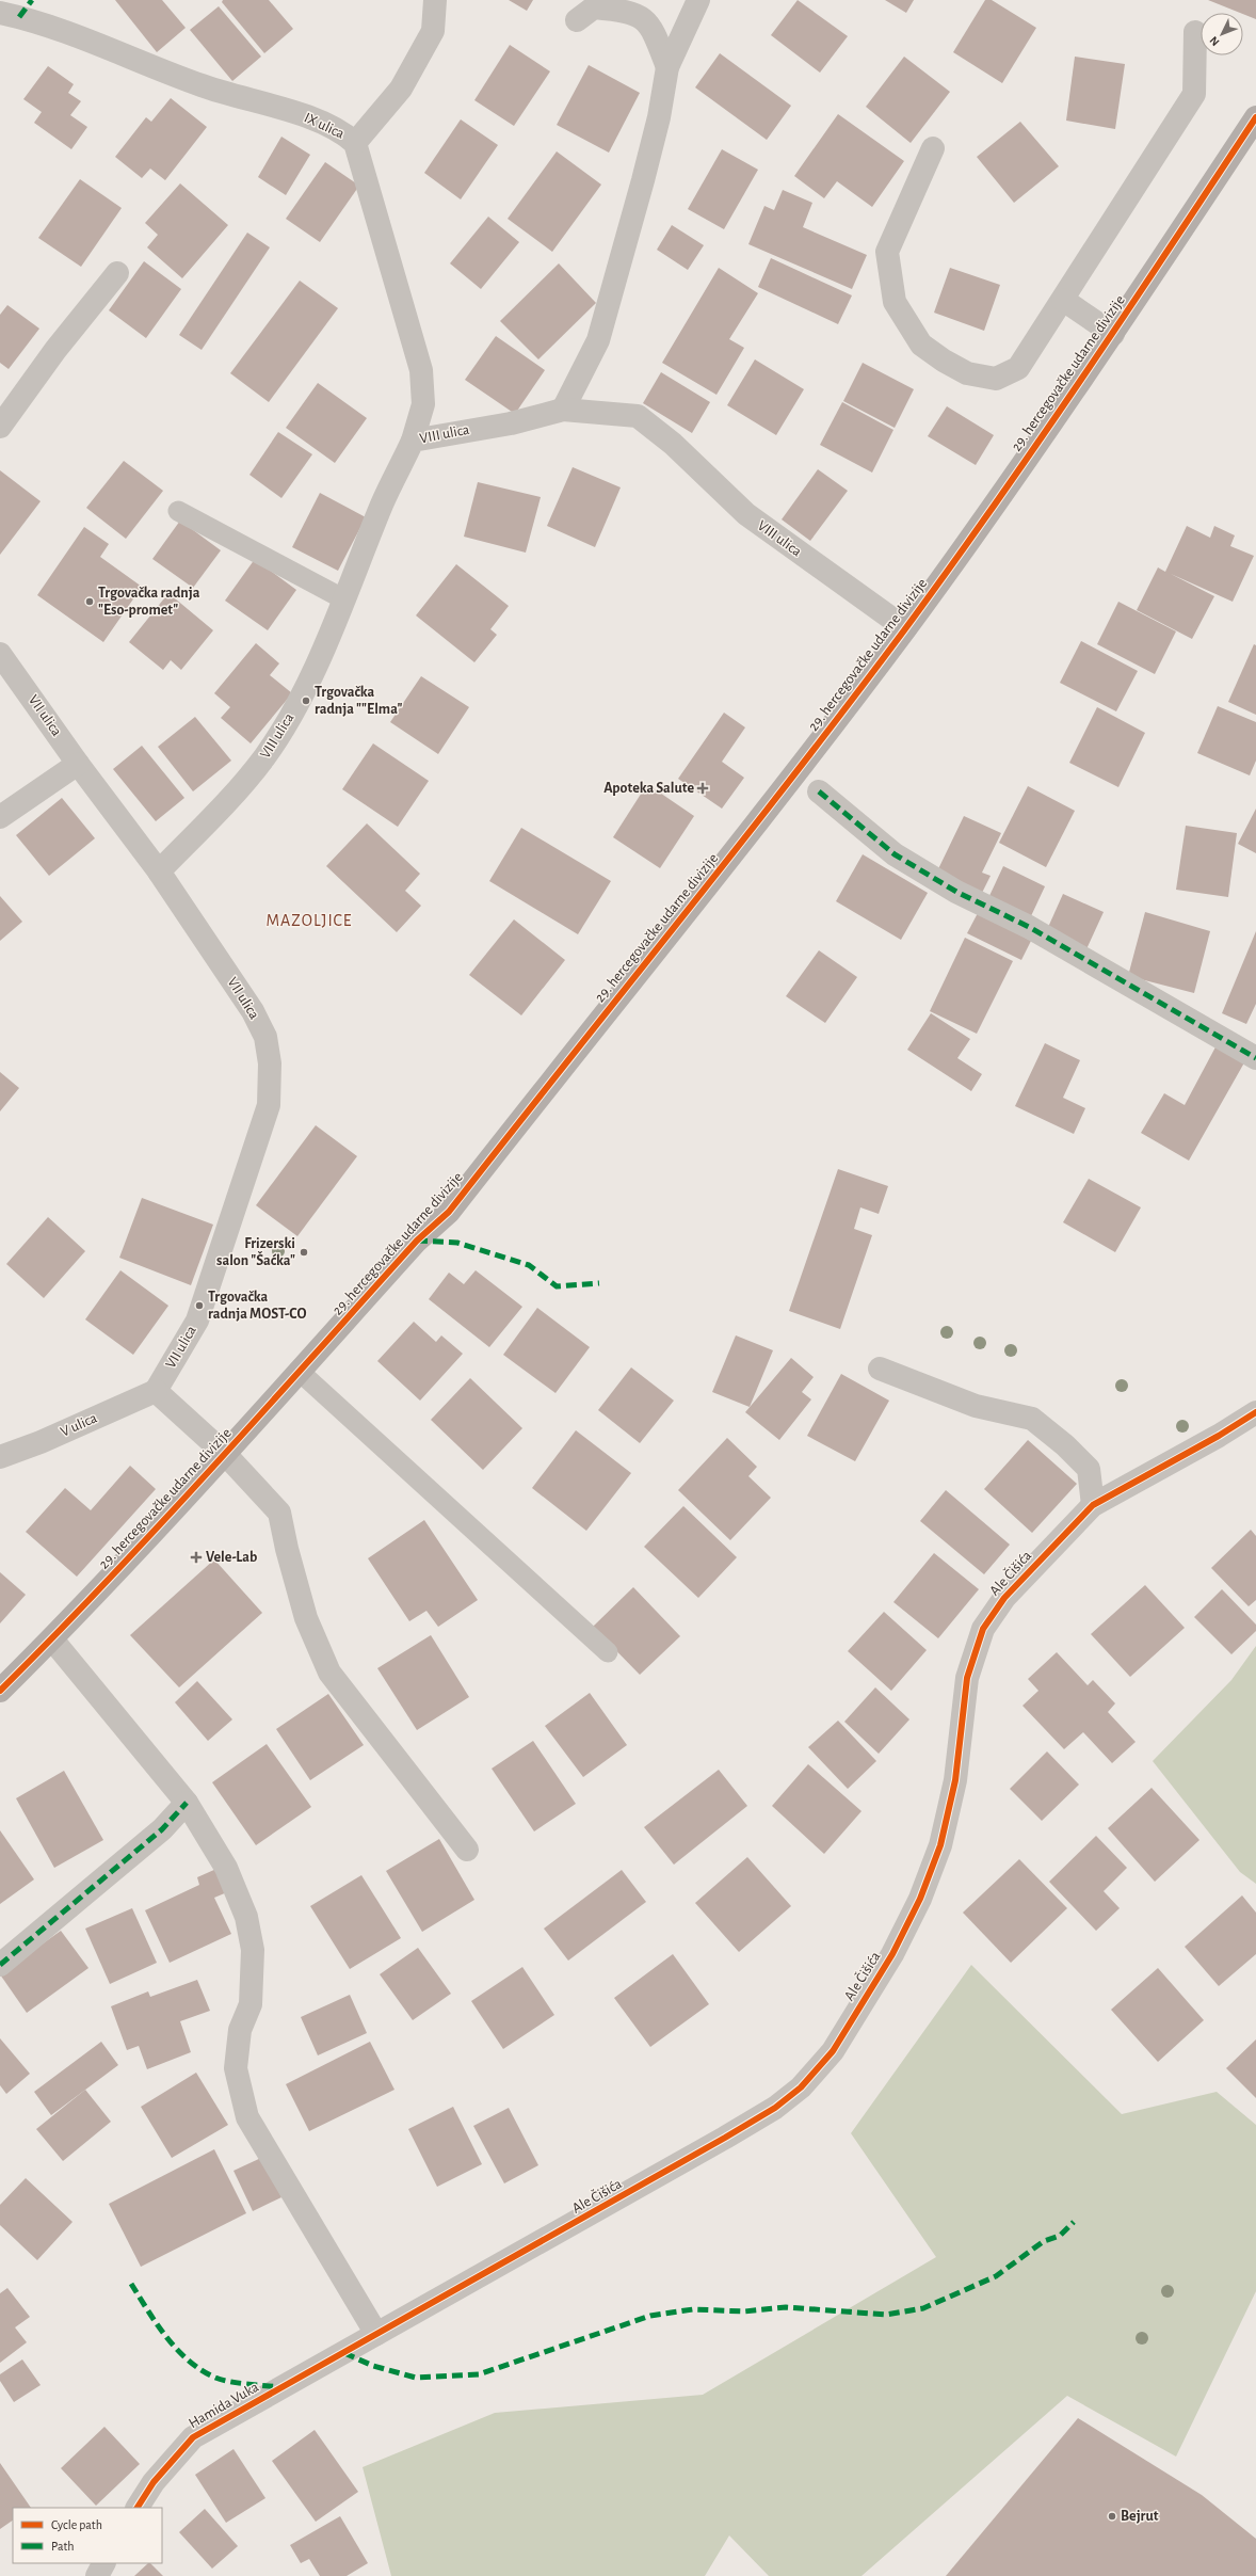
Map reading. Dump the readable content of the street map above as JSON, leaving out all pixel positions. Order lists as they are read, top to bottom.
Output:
{
  "streets": {
    "main road": ["29. hercegovačke udarne divizije"],
    "street": [
      "IX ulica",
      "VIII ulica",
      "VII ulica",
      "V ulica",
      "Ale Čišića",
      "Hamida Vuka"
    ]
  },
  "crossings": [
    ["IX ulica", "VIII ulica"],
    ["29. hercegovačke udarne divizije", "VIII ulica"],
    ["VIII ulica", "VII ulica"],
    ["VII ulica", "V ulica"],
    ["Ale Čišića", "Hamida Vuka"]
  ],
  "districts": ["MAZOLJICE"],
  "places": {
    "other": [
      "Trgovačka radnja \"Eso-promet\"",
      "Trgovačka radnja \"\"Elma\"",
      "Frizerski salon \"Šaćka\"",
      "Trgovačka radnja MOST-CO",
      "Bejrut"
    ],
    "health": ["Apoteka Salute", "Vele-Lab"]
  },
  "legend": ["Cycle path", "Path"],
  "north": "bottom left"
}
